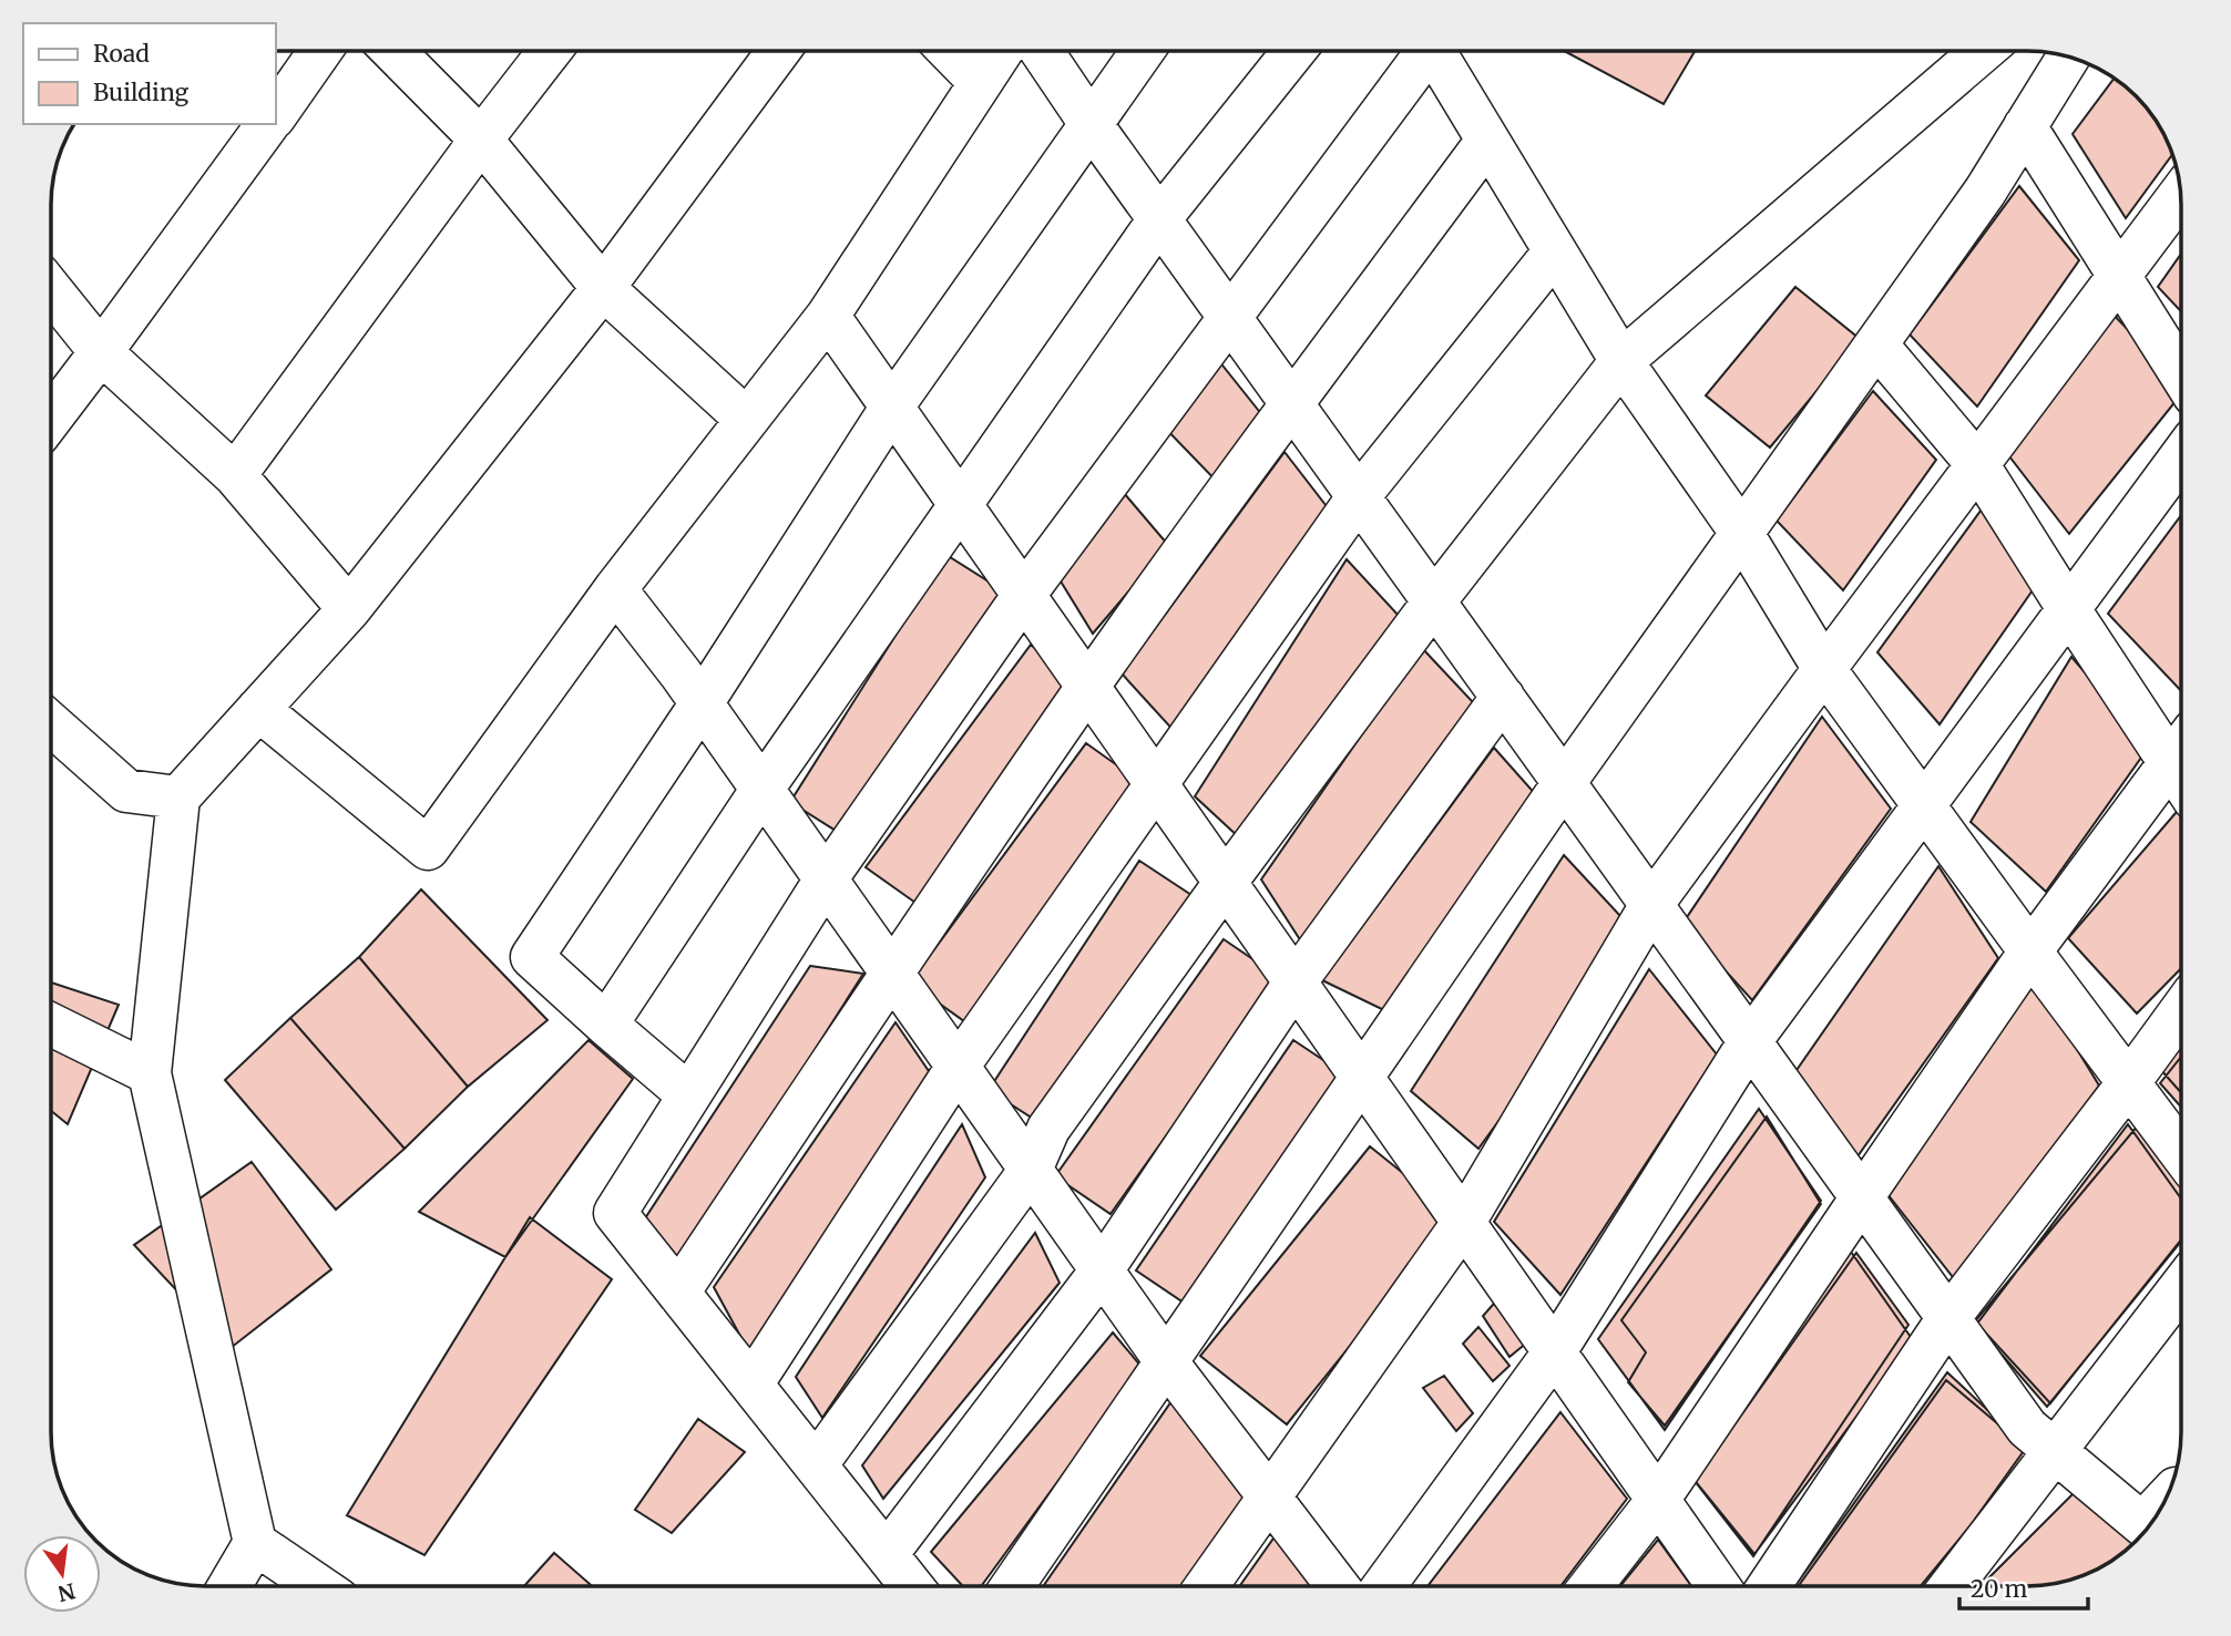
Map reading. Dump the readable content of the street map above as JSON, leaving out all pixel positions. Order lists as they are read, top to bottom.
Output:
{
  "legend": ["Road", "Building"],
  "scale_bar": "20 m",
  "north": "bottom"
}
